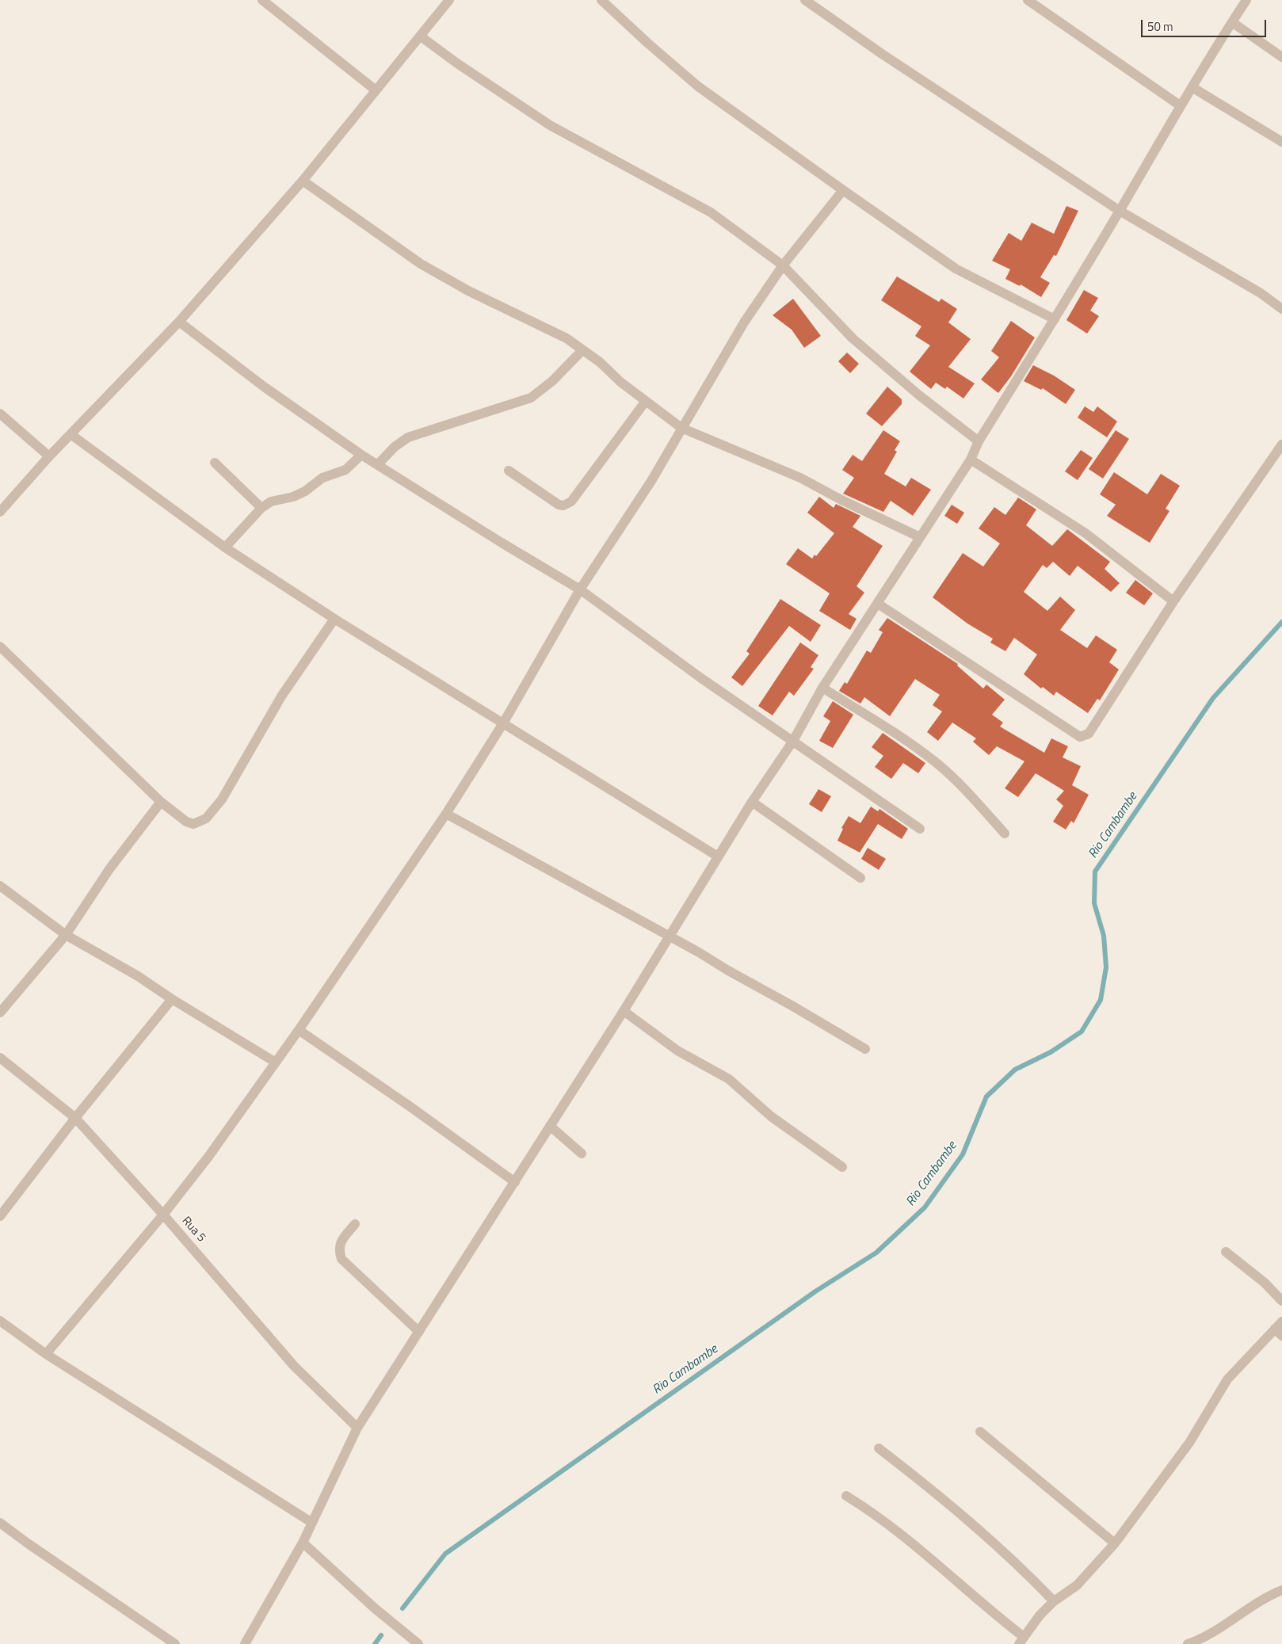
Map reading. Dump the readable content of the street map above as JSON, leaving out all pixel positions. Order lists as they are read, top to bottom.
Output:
{
  "streets": {
    "street": ["Rua 5"]
  },
  "water": ["Rio Cambambe"],
  "scale_bar": "50 m"
}
